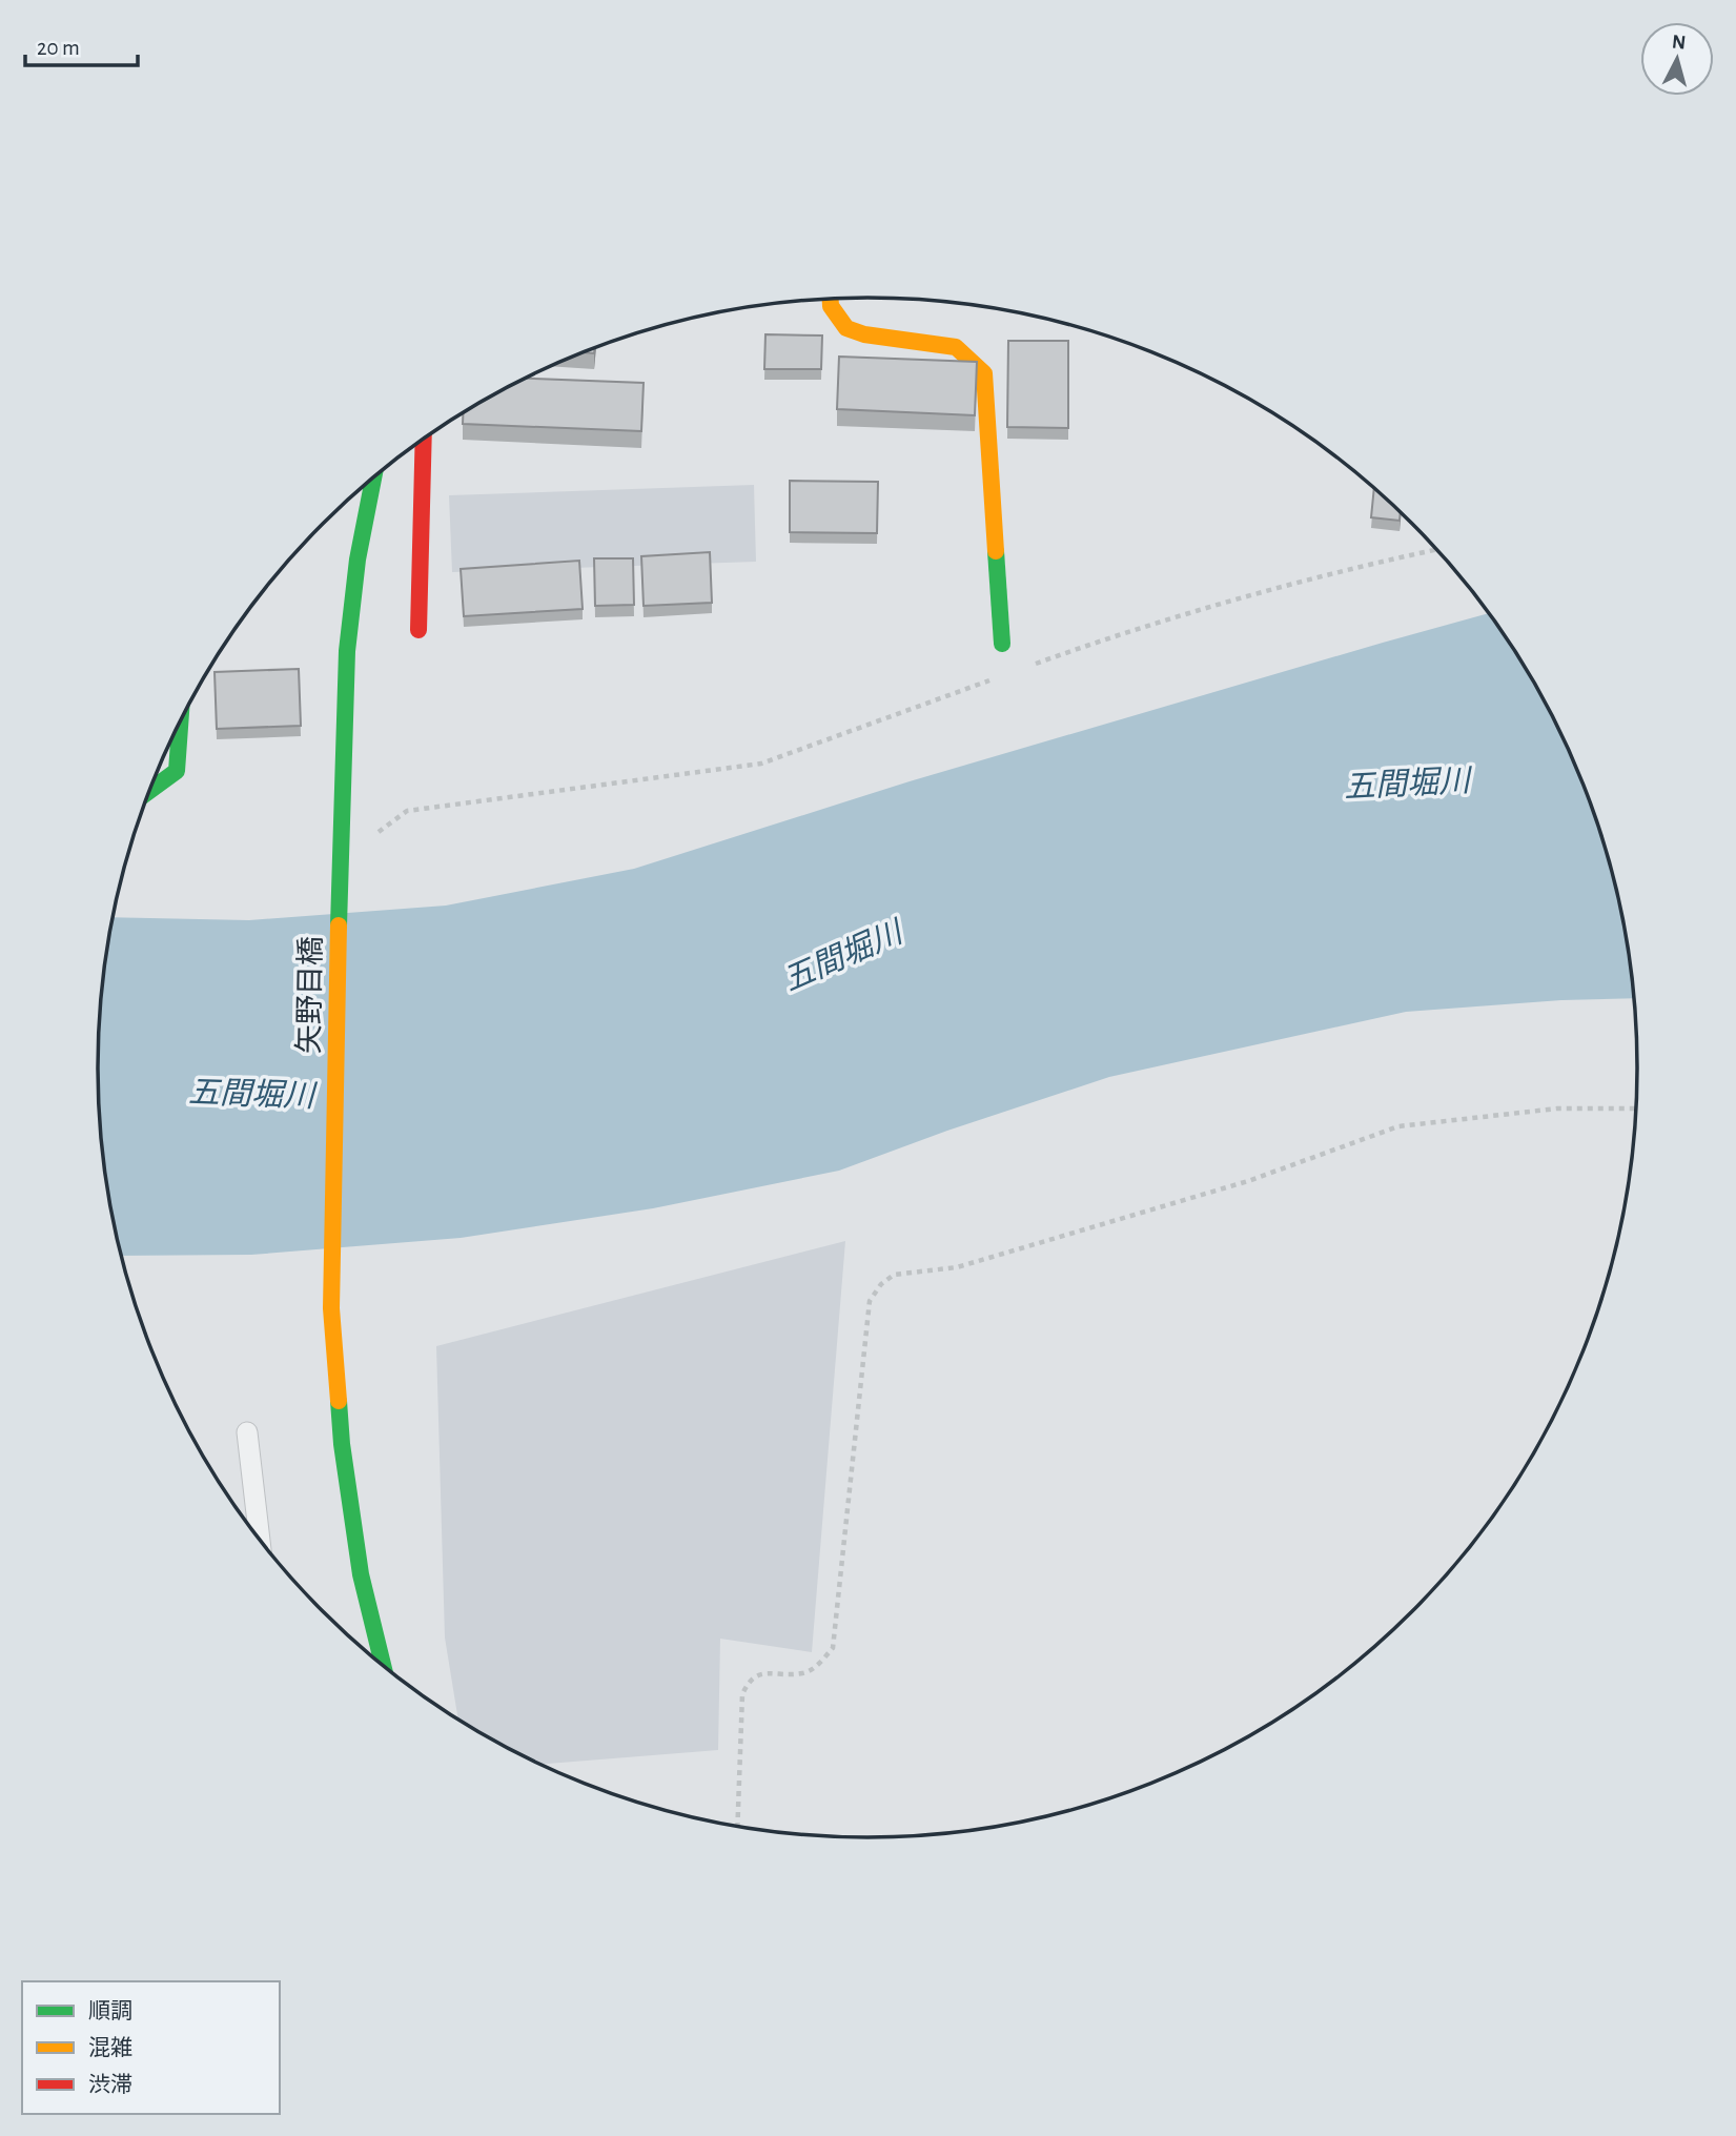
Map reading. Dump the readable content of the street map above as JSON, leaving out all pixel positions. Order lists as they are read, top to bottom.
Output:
{
  "streets": {
    "street": ["矢野目橋"]
  },
  "water": ["五間堀川"],
  "legend": ["順調", "混雑", "渋滞"],
  "scale_bar": "20 m",
  "north": "top"
}
